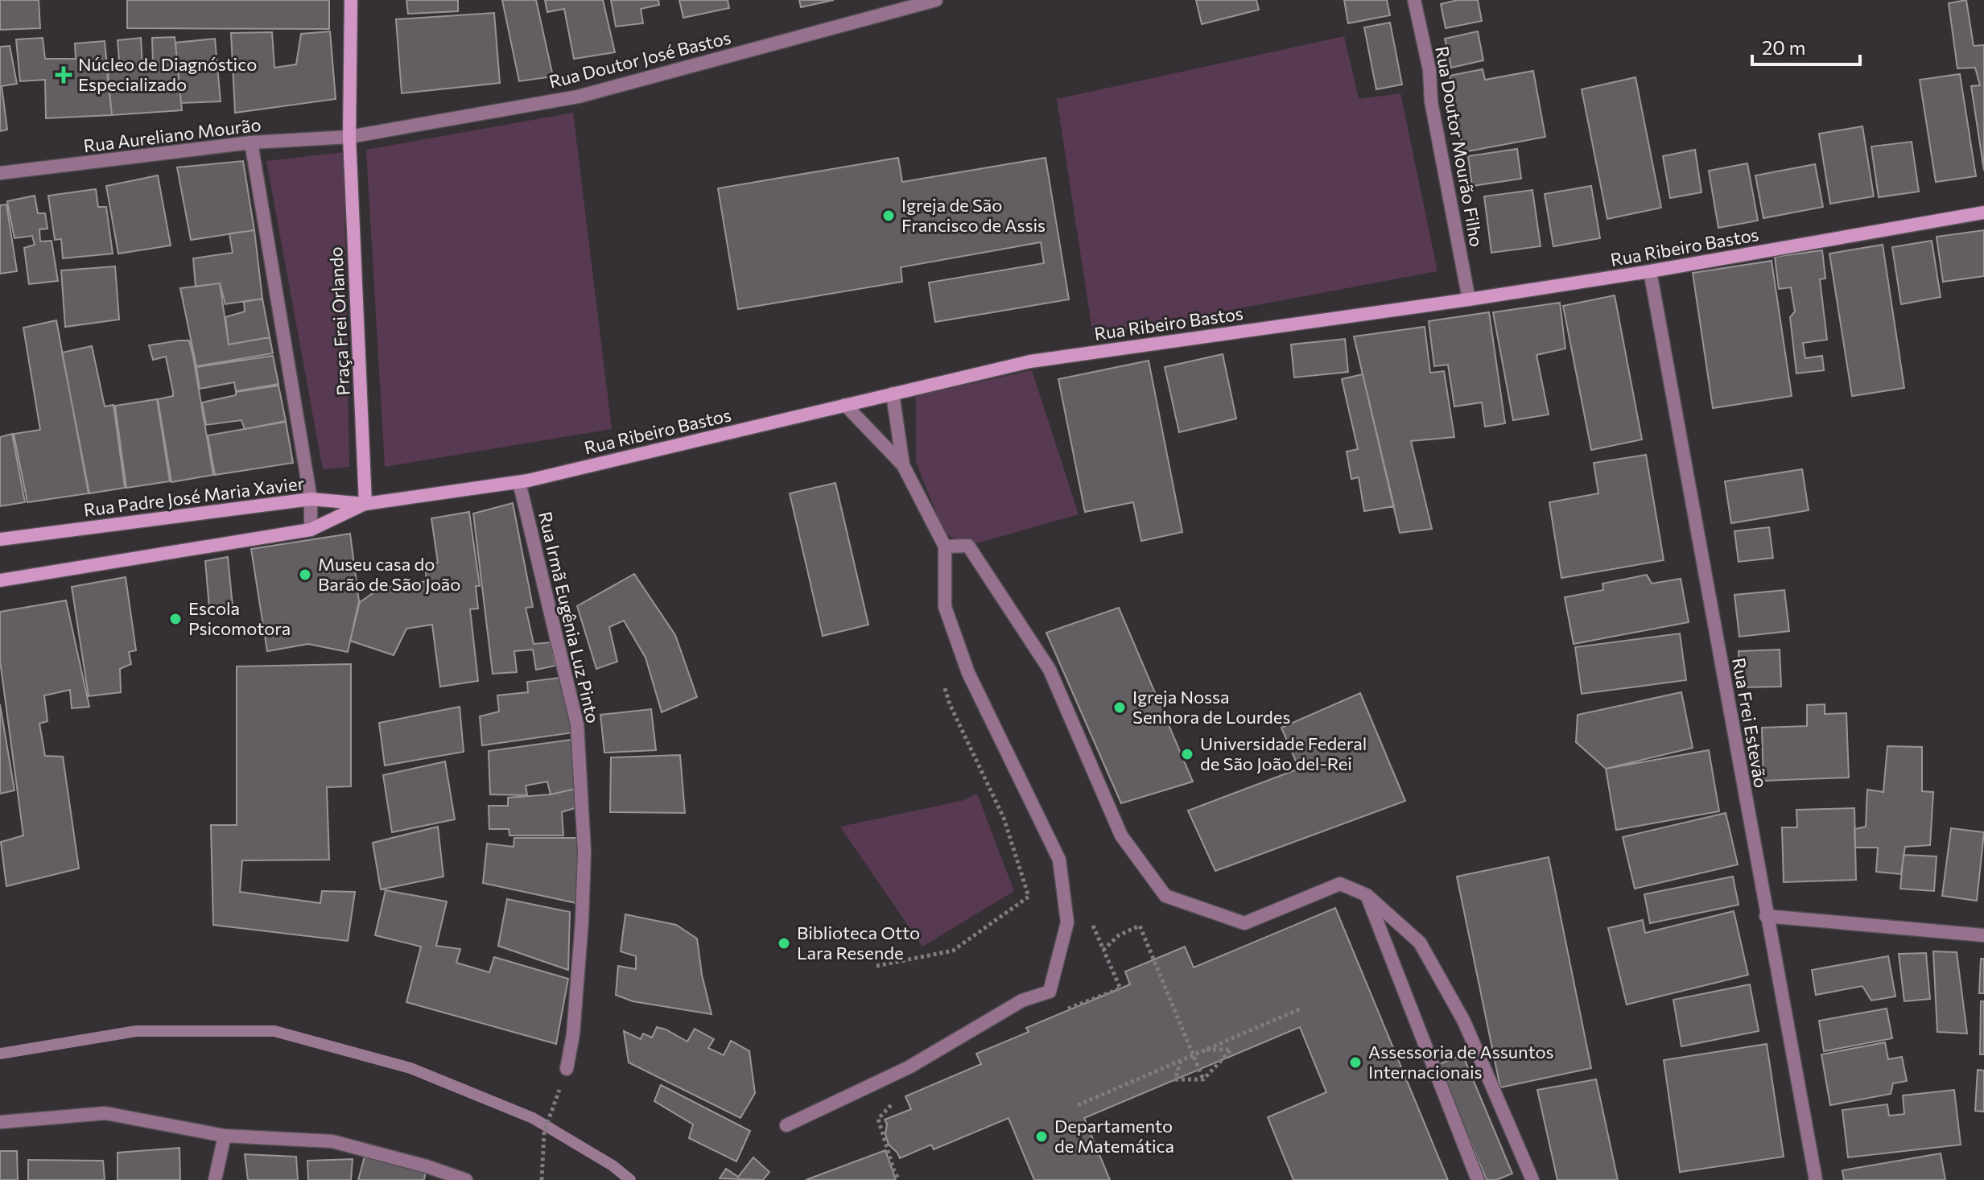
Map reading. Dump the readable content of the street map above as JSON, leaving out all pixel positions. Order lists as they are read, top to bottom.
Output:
{
  "streets": {
    "main road": ["Rua Ribeiro Bastos", "Praça Frei Orlando", "Rua Padre José Maria Xavier"],
    "street": [
      "Rua Doutor José Bastos",
      "Rua Aureliano Mourão",
      "Rua Doutor Mourão Filho",
      "Rua Irmã Eugênia Luz Pinto",
      "Rua Frei Estevão"
    ]
  },
  "crossings": [
    ["Rua Doutor José Bastos", "Rua Aureliano Mourão"],
    ["Rua Doutor José Bastos", "Praça Frei Orlando"],
    ["Rua Aureliano Mourão", "Praça Frei Orlando"],
    ["Rua Doutor Mourão Filho", "Rua Ribeiro Bastos"],
    ["Rua Ribeiro Bastos", "Praça Frei Orlando"],
    ["Rua Ribeiro Bastos", "Rua Padre José Maria Xavier"],
    ["Rua Ribeiro Bastos", "Rua Irmã Eugênia Luz Pinto"],
    ["Rua Ribeiro Bastos", "Rua Frei Estevão"],
    ["Praça Frei Orlando", "Rua Padre José Maria Xavier"]
  ],
  "places": {
    "health": ["Núcleo de Diagnóstico Especializado"],
    "other": [
      "Igreja de São Francisco de Assis",
      "Museu casa do Barão de São João",
      "Escola Psicomotora",
      "Igreja Nossa Senhora de Lourdes",
      "Universidade Federal de São João del-Rei",
      "Biblioteca Otto Lara Resende",
      "Assessoria de Assuntos Internacionais",
      "Departamento de Matemática"
    ]
  },
  "scale_bar": "20 m"
}
